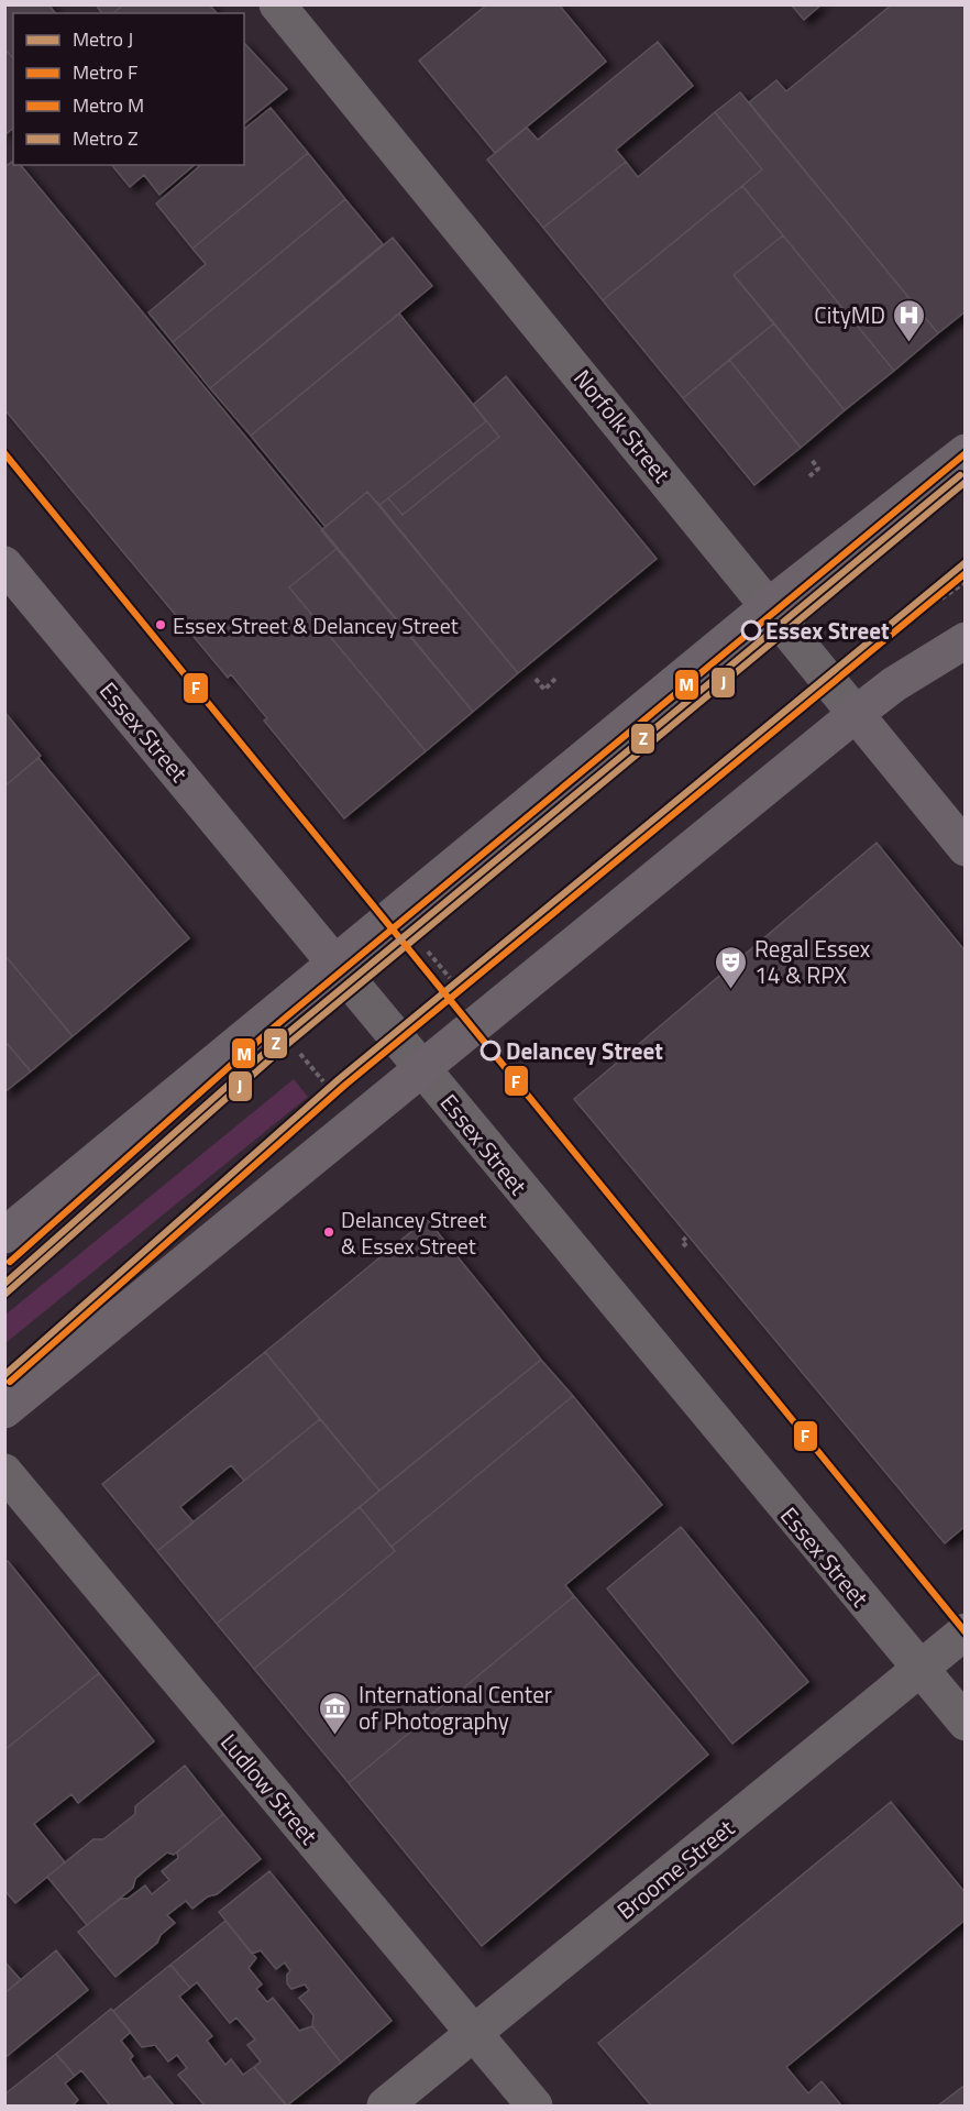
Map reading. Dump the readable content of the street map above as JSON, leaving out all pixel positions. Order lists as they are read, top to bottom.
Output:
{
  "streets": {
    "main road": ["Norfolk Street", "Essex Street"],
    "street": ["Ludlow Street", "Broome Street"]
  },
  "crossings": [
    ["Essex Street", "Broome Street"],
    ["Ludlow Street", "Broome Street"]
  ],
  "places": {
    "hospital": ["CityMD"],
    "other": [
      "Essex Street & Delancey Street",
      "Essex Street",
      "Delancey Street",
      "Delancey Street & Essex Street"
    ],
    "theatre": ["Regal Essex 14 & RPX"],
    "museum": ["International Center of Photography"]
  },
  "lines": [
    "metro line F",
    "metro line M",
    "metro line Z",
    "metro line J"
  ],
  "legend": [
    "Metro J",
    "Metro F",
    "Metro M",
    "Metro Z"
  ]
}
